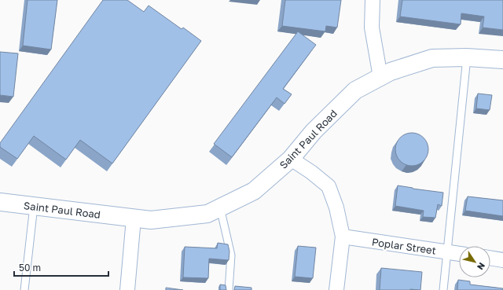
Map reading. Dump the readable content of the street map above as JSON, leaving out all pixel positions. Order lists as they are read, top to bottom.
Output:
{
  "streets": {
    "main road": ["Saint Paul Road"],
    "street": ["Poplar Street"]
  },
  "scale_bar": "50 m",
  "north": "bottom right"
}
